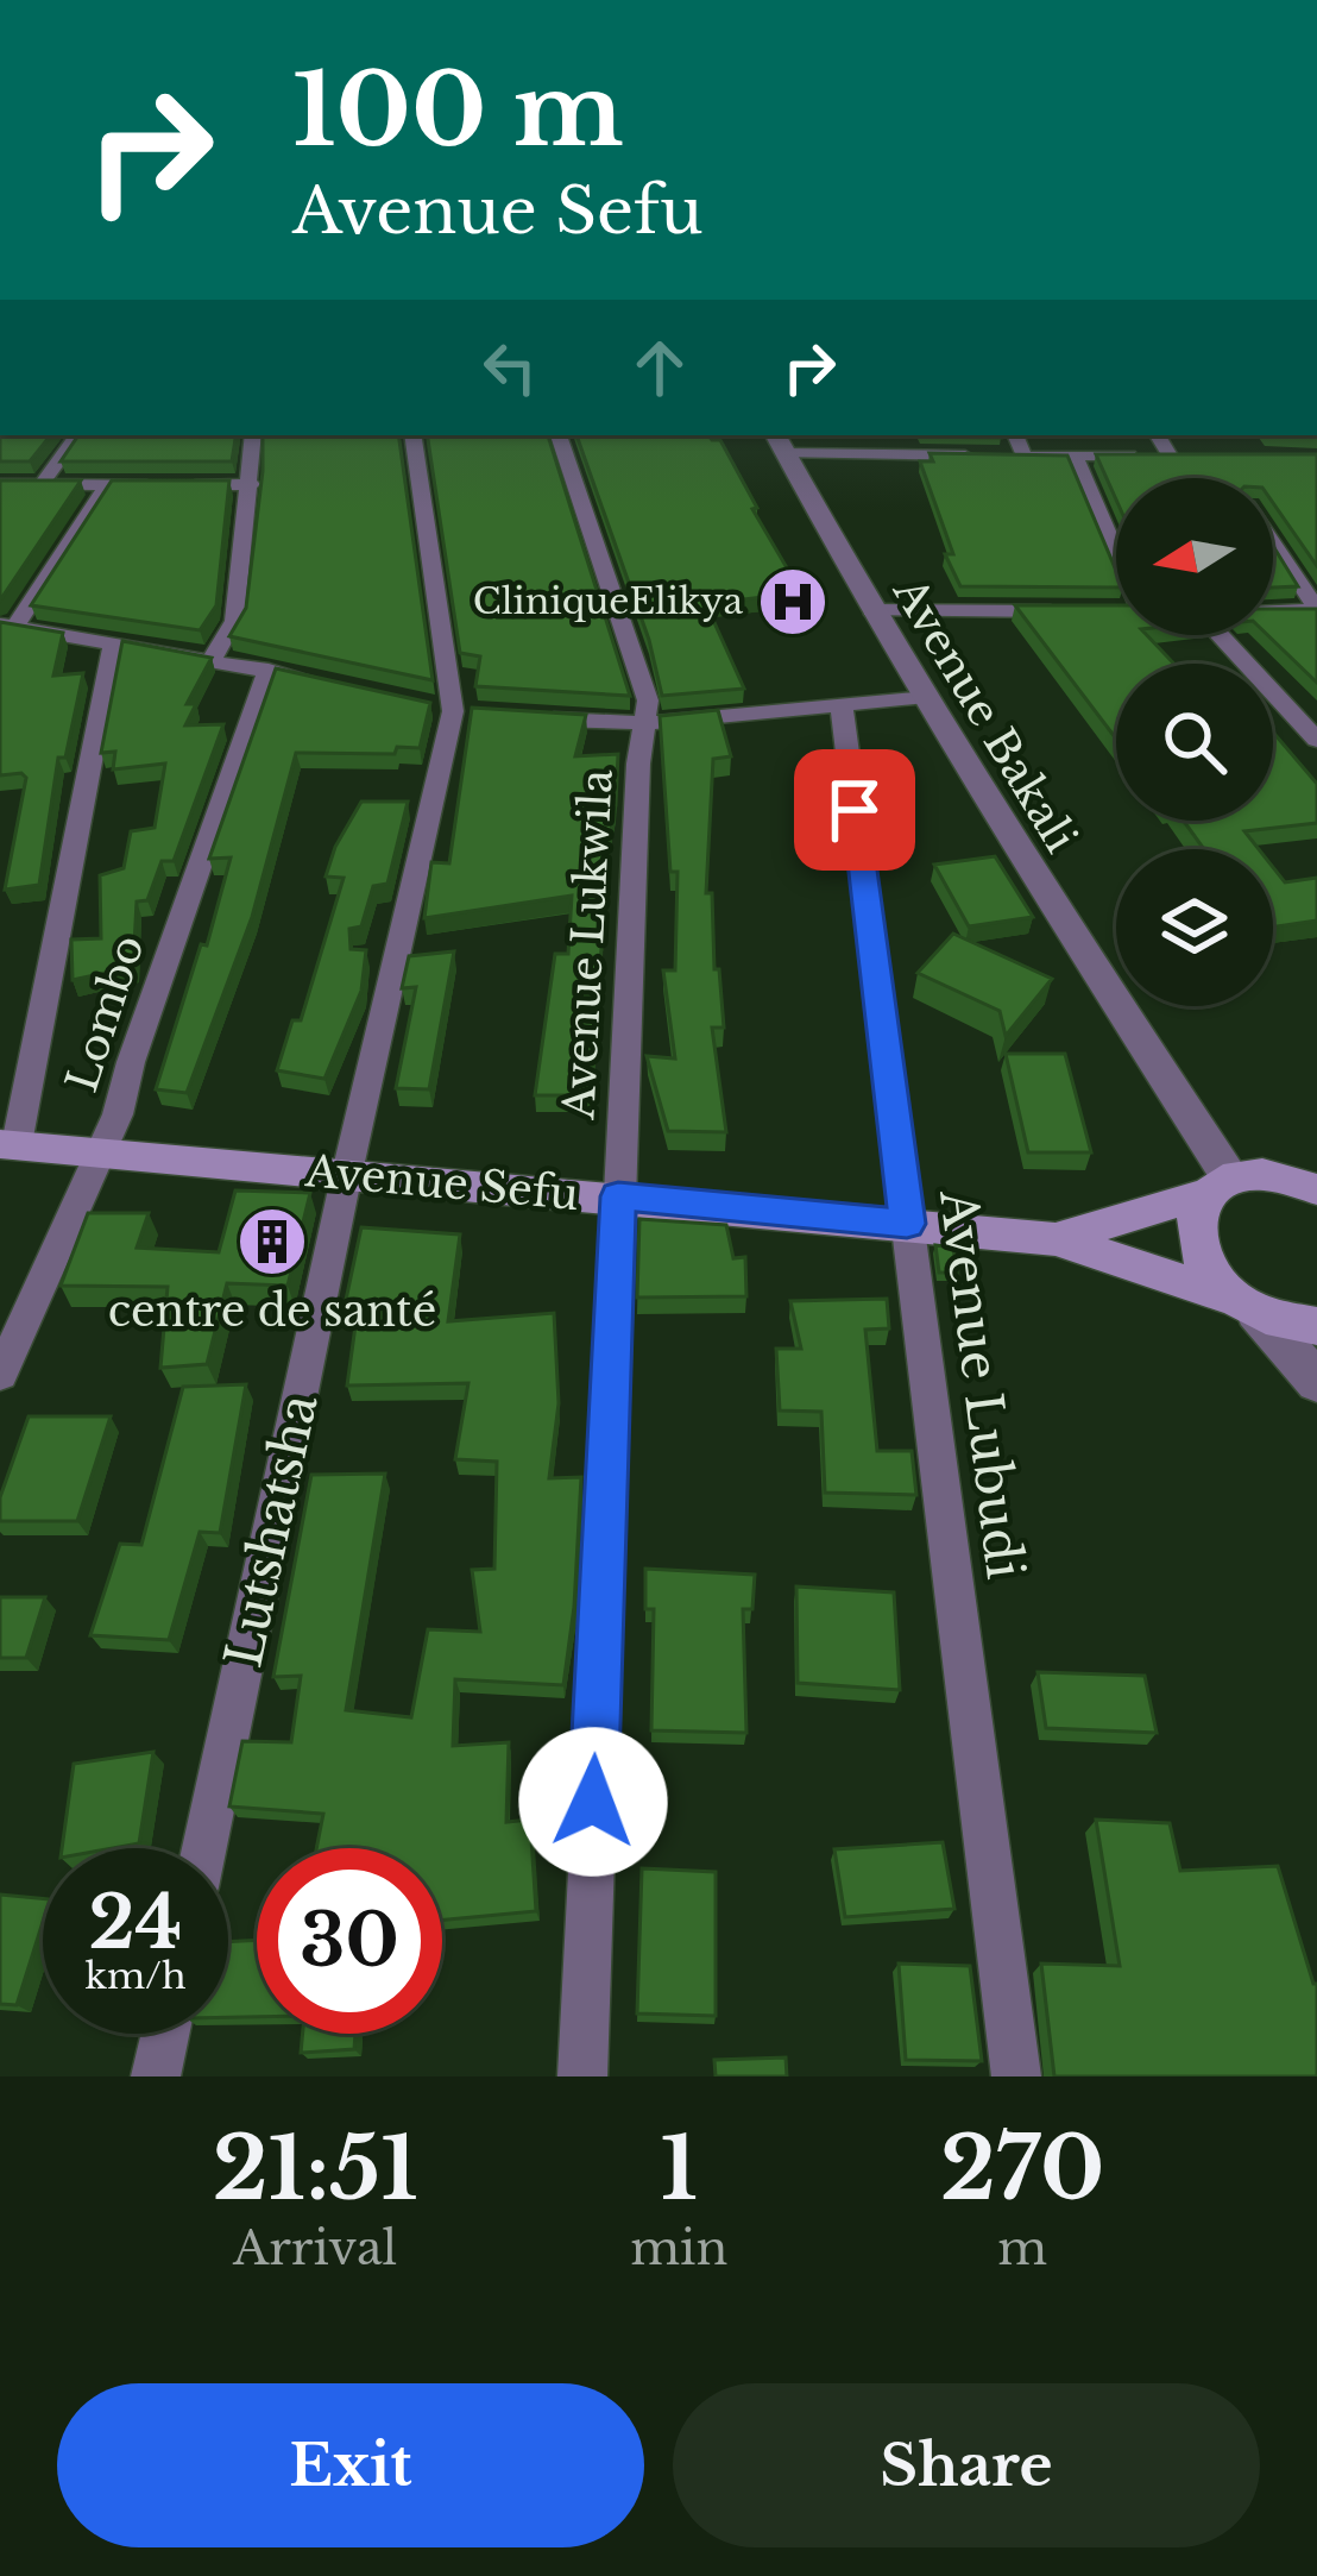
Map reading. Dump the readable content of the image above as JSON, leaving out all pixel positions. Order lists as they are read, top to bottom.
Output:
{
  "streets": {
    "main road": ["Avenue Sefu"],
    "street": [
      "Avenue Bakali",
      "Avenue Lukwila",
      "Lombo",
      "Avenue Lubudi",
      "Lutshatsha"
    ]
  },
  "crossings": [
    ["Avenue Bakali", "Avenue Sefu"],
    ["Avenue Lukwila", "Avenue Sefu"],
    ["Lombo", "Avenue Sefu"],
    ["Avenue Sefu", "Avenue Lubudi"],
    ["Avenue Sefu", "Lutshatsha"]
  ],
  "places": {
    "hospital": ["CliniqueElikya"],
    "building": ["centre de santé"]
  },
  "north": "left",
  "page": {
    "turn": ["100 m", "Avenue Sefu"],
    "speed": "24 km/h",
    "limit": "30",
    "eta": [
      "21:51",
      "Arrival",
      "1",
      "min",
      "270",
      "m"
    ],
    "buttons": ["Exit", "Share"]
  }
}
